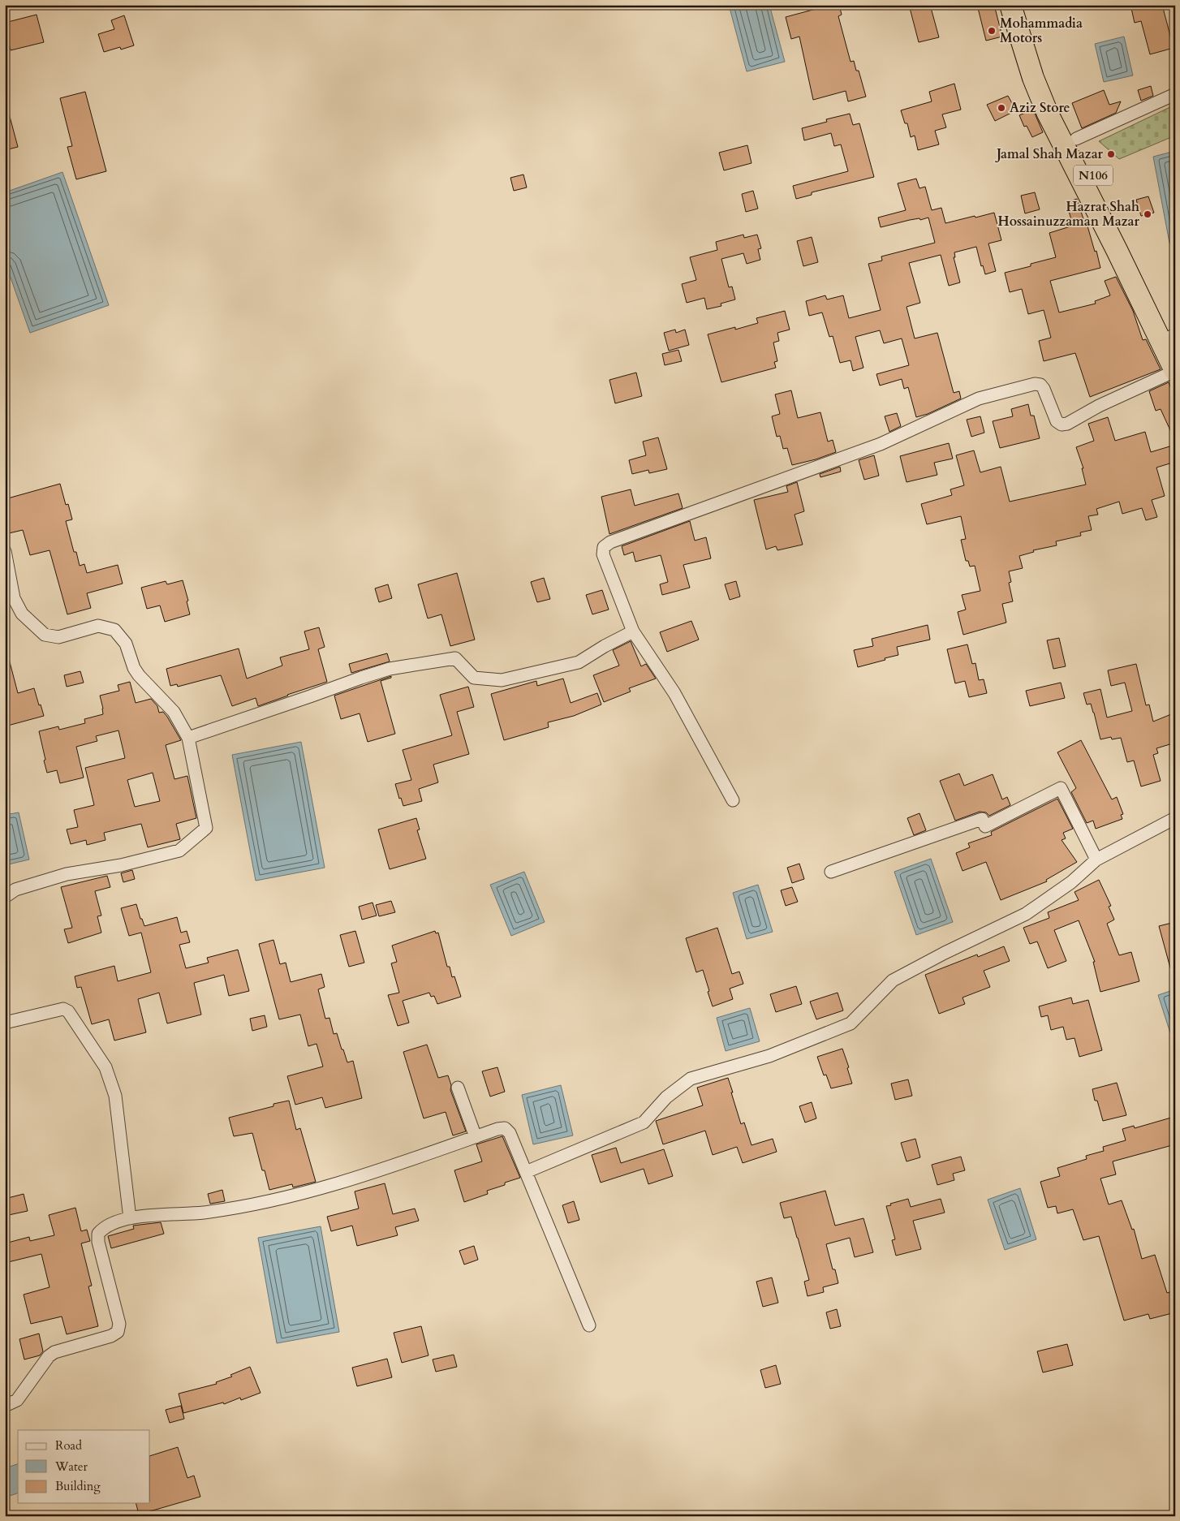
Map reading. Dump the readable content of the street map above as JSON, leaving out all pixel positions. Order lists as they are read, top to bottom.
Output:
{
  "streets": {
    "highway": ["N106"]
  },
  "places": [
    "Mohammadia Motors",
    "Aziz Store",
    "Jamal Shah Mazar",
    "Hazrat Shah Hossainuzzaman Mazar"
  ],
  "legend": ["Road", "Water", "Building"]
}
